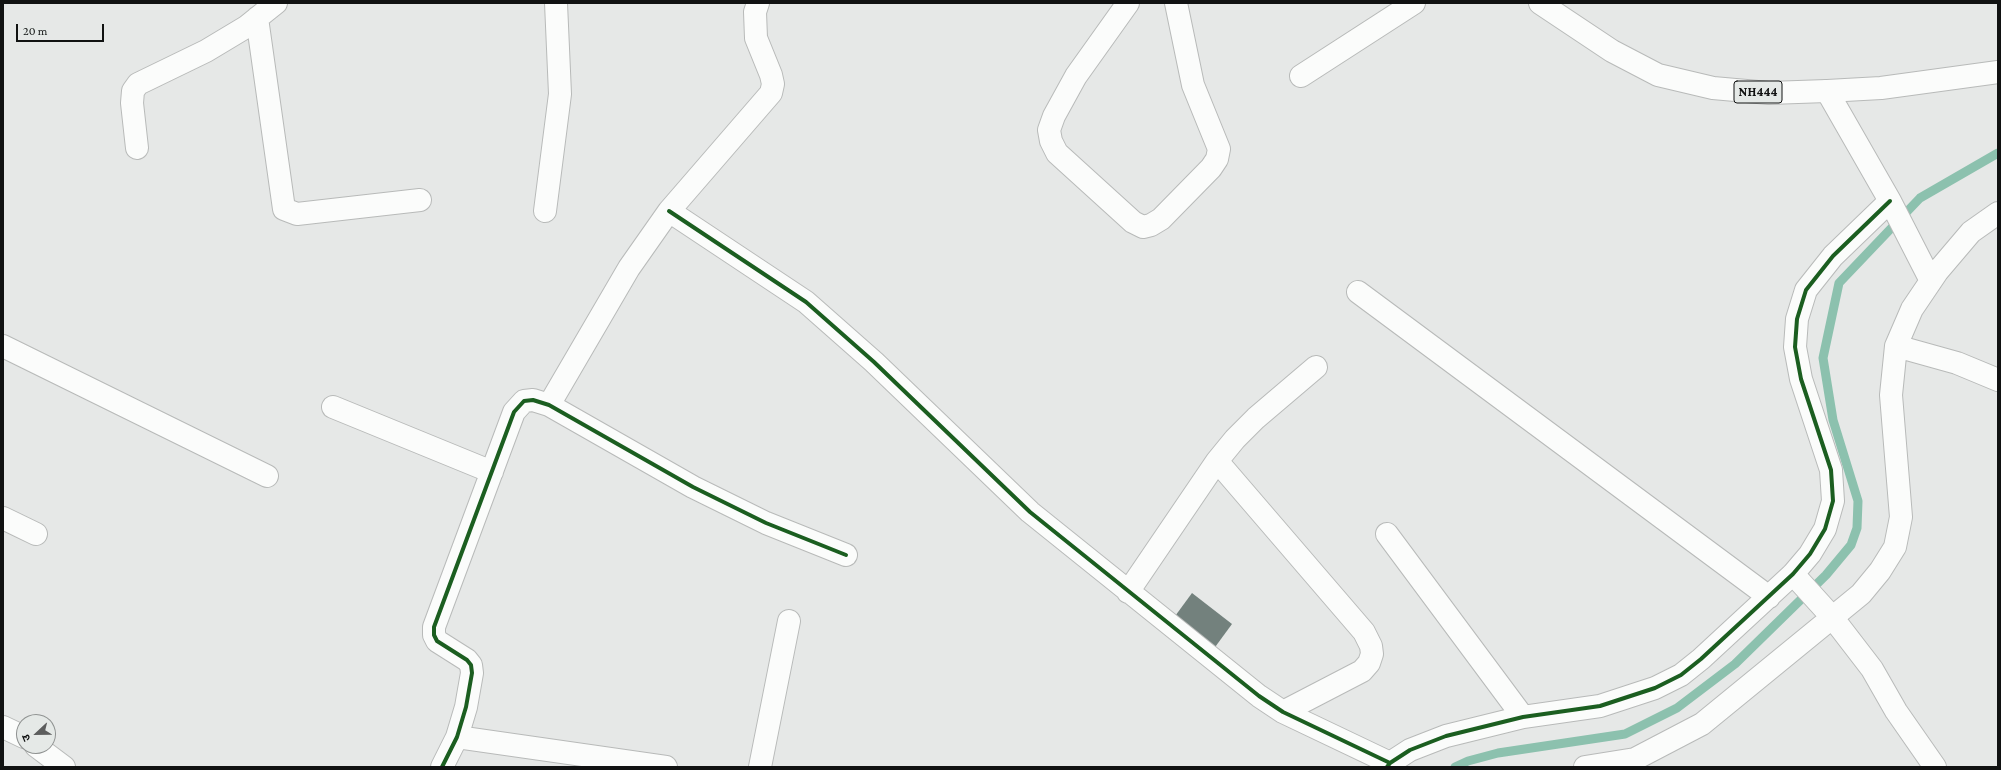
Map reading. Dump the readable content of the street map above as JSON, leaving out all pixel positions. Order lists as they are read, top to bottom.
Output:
{
  "streets": {
    "main road": ["NH444"]
  },
  "scale_bar": "20 m",
  "north": "left"
}
